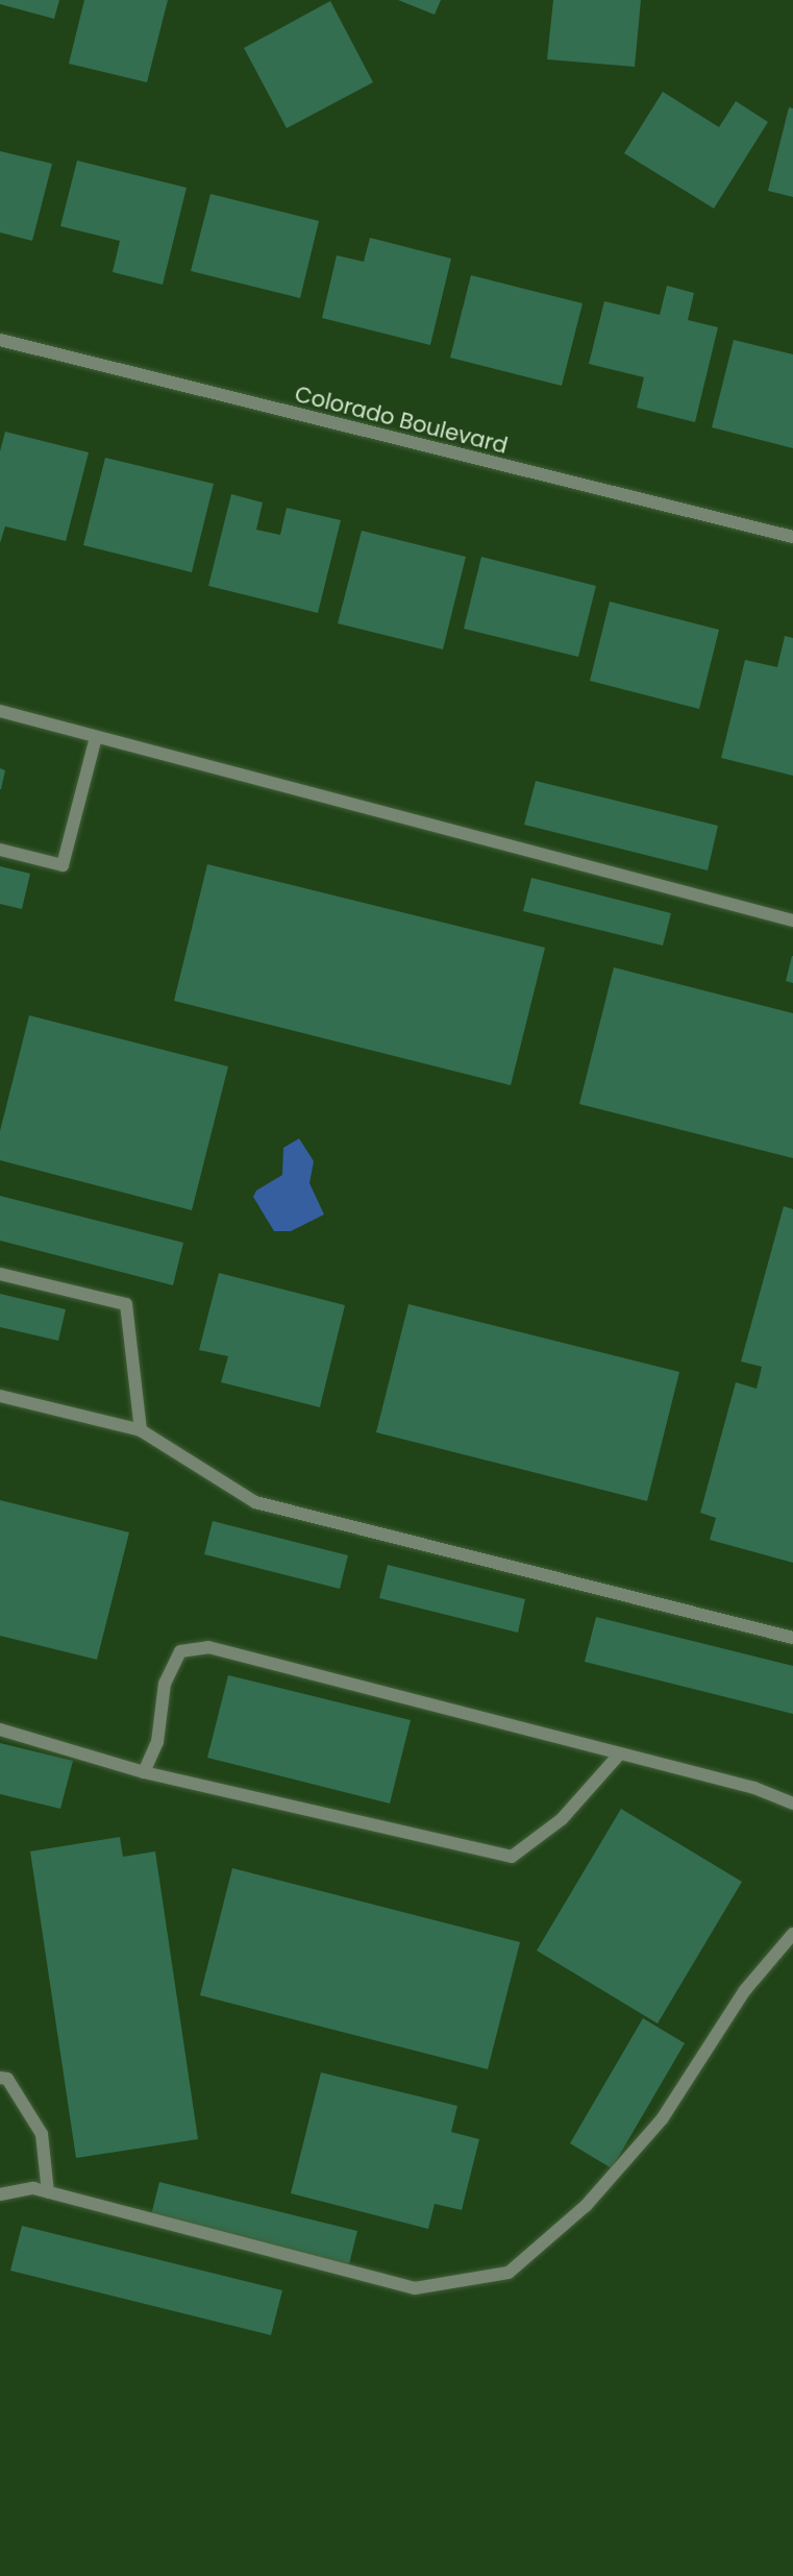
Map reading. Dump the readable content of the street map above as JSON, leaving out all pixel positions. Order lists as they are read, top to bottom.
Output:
{
  "streets": {
    "street": ["Colorado Boulevard"]
  }
}
